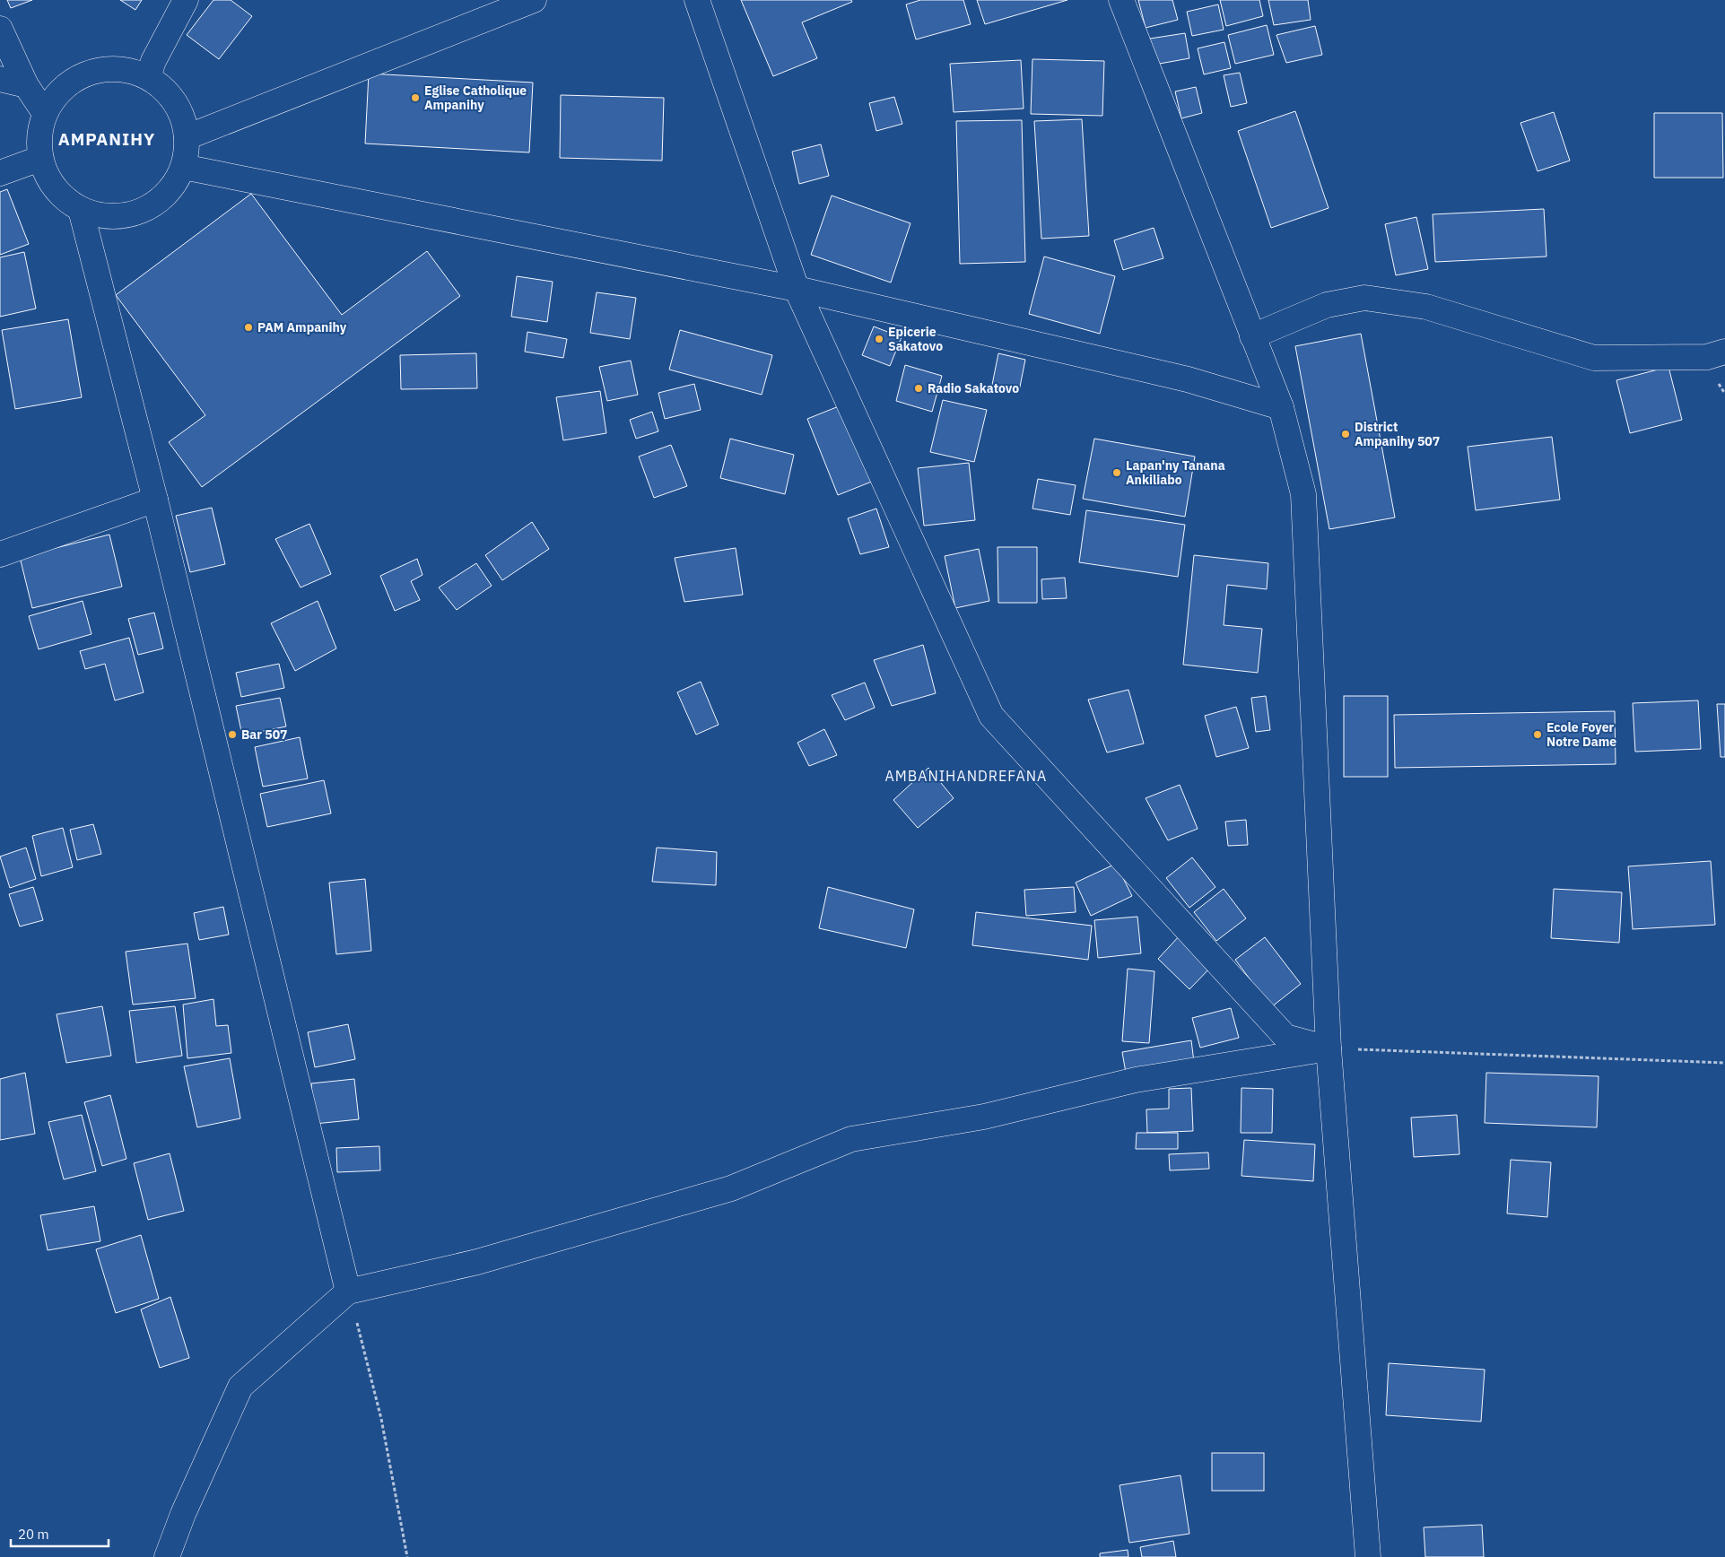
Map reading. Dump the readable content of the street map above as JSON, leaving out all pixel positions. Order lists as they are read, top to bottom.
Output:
{
  "districts": ["AMPANIHY", "AMBANIHANDREFANA"],
  "places": [
    "Eglise Catholique Ampanihy",
    "PAM Ampanihy",
    "Epicerie Sakatovo",
    "Radio Sakatovo",
    "District Ampanihy 507",
    "Lapan'ny Tanana Ankiliabo",
    "Bar 507",
    "Ecole Foyer Notre Dame"
  ],
  "scale_bar": "20 m"
}
